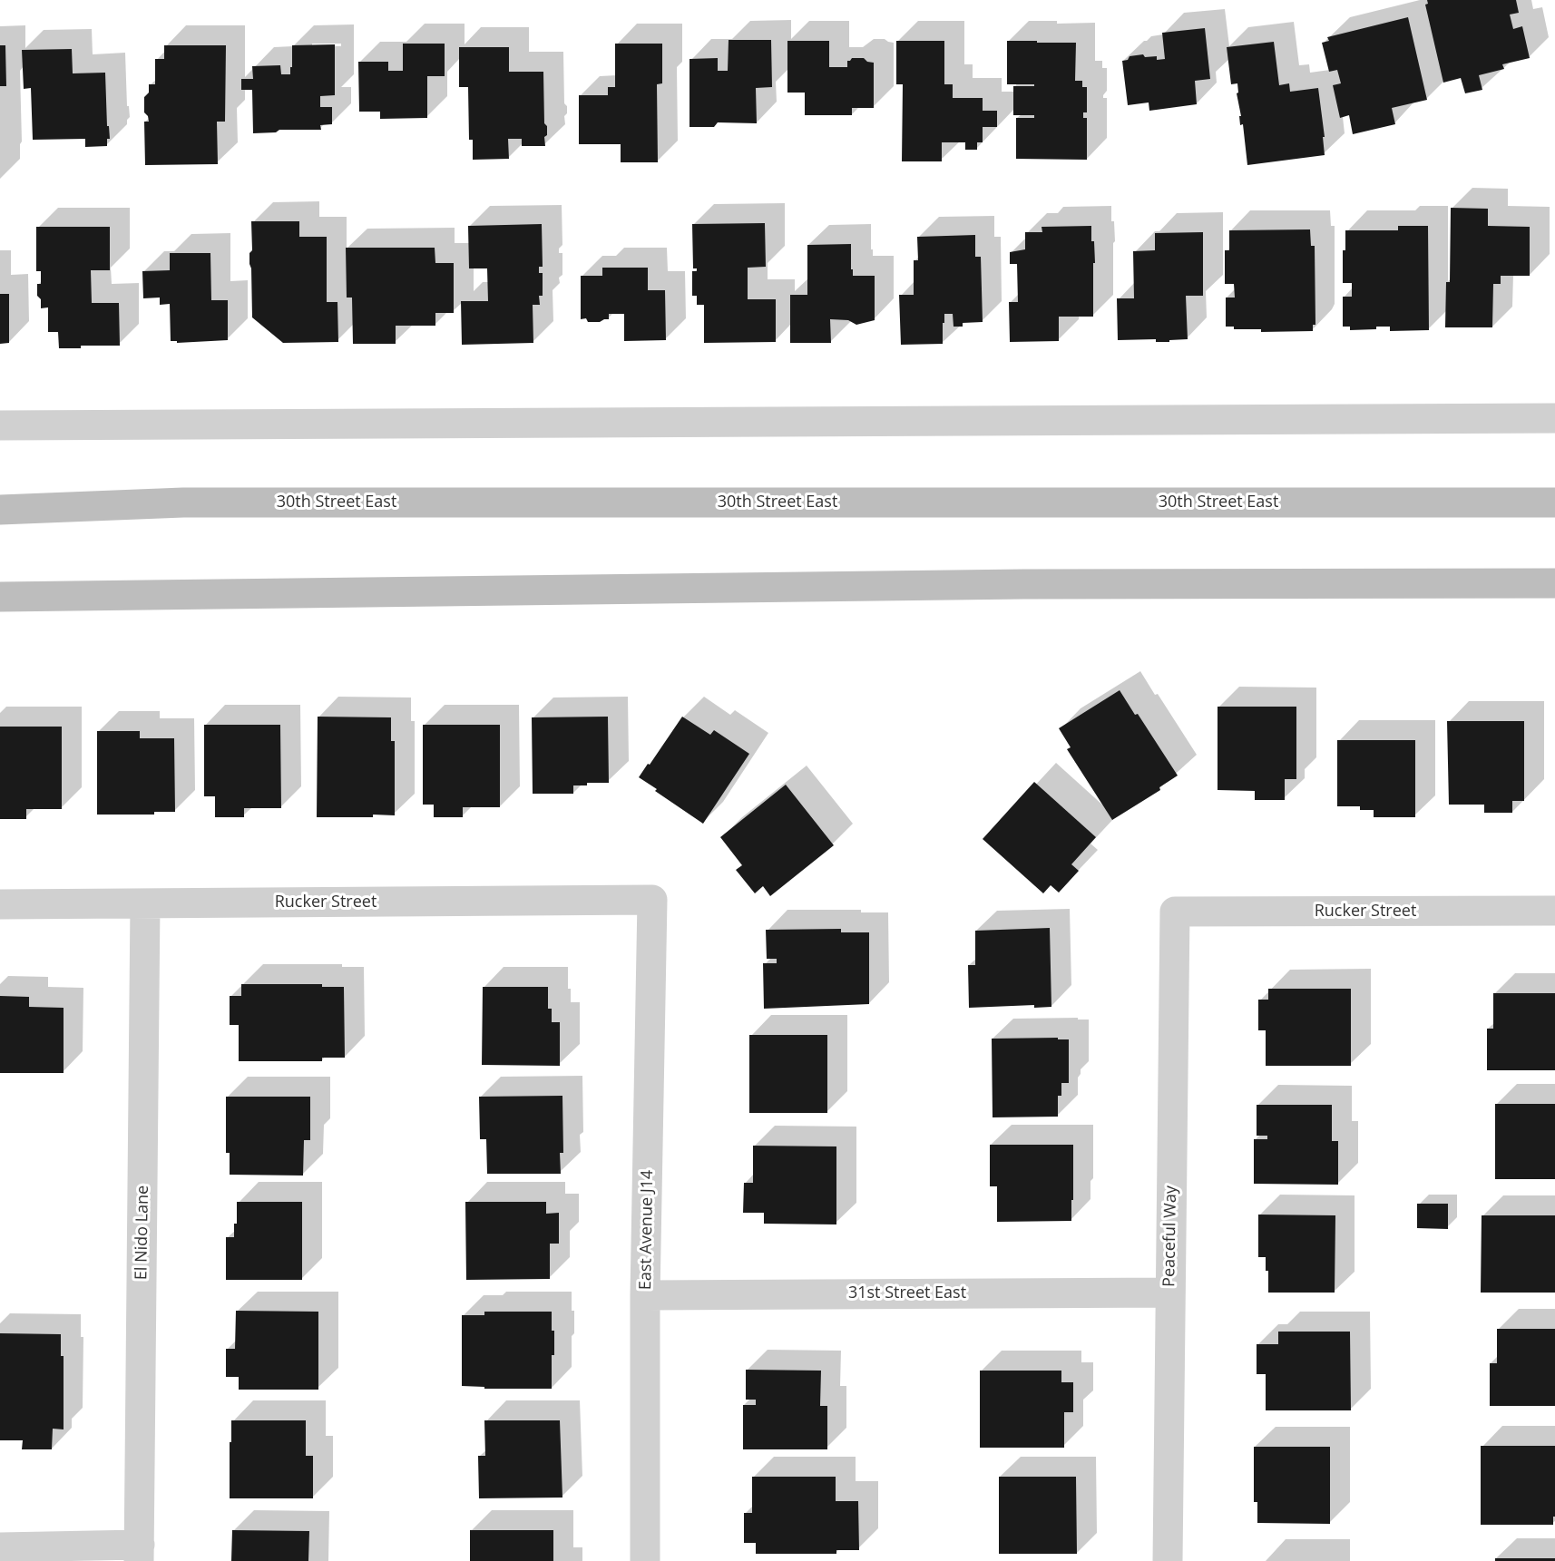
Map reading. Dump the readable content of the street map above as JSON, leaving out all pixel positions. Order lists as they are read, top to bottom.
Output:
{
  "streets": {
    "main road": ["30th Street East"],
    "street": [
      "Rucker Street",
      "East Avenue J14",
      "El Nido Lane",
      "Peaceful Way",
      "31st Street East"
    ]
  },
  "crossings": [
    ["Rucker Street", "East Avenue J14"],
    ["Rucker Street", "El Nido Lane"],
    ["Rucker Street", "Peaceful Way"],
    ["East Avenue J14", "31st Street East"],
    ["Peaceful Way", "31st Street East"]
  ]
}
